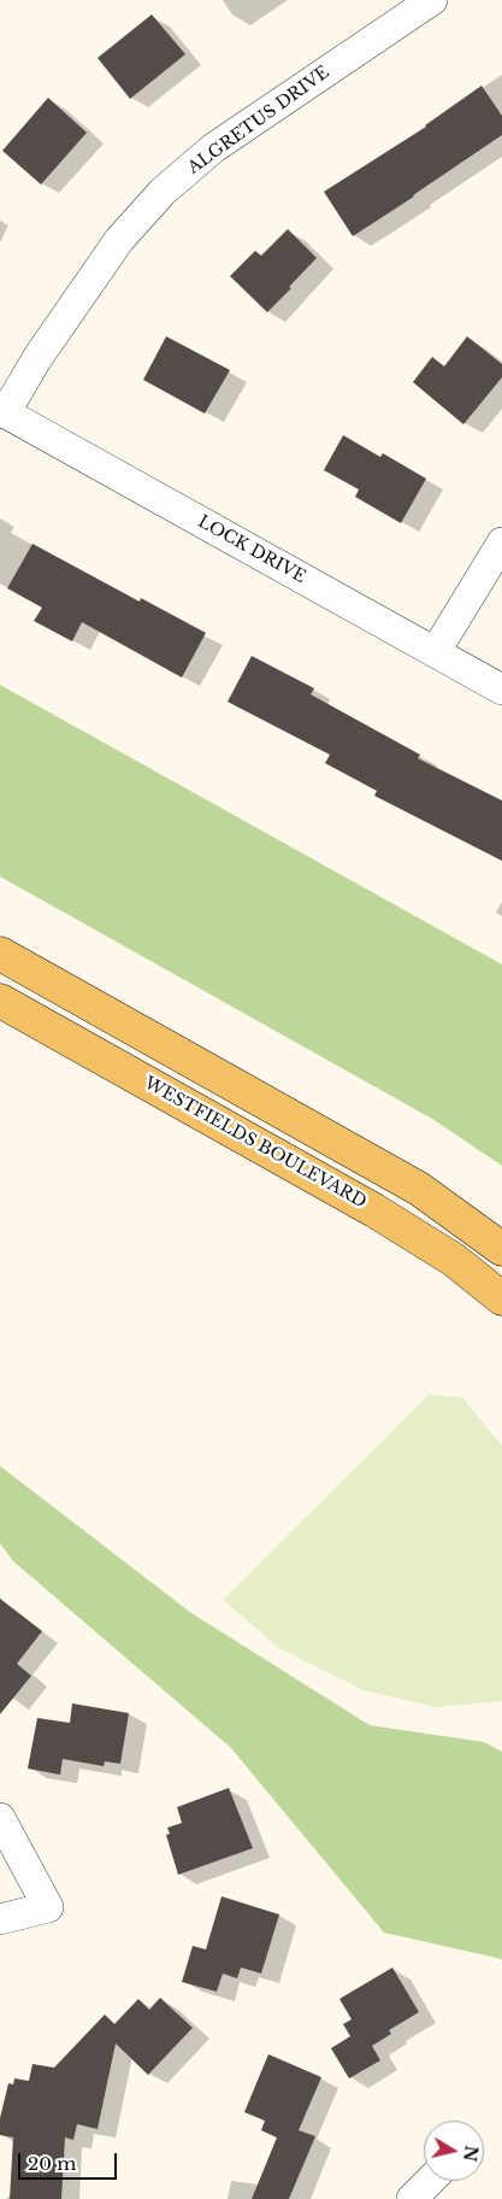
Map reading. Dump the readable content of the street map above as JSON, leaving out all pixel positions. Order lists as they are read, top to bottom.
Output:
{
  "streets": {
    "main road": ["WESTFIELDS BOULEVARD"],
    "street": ["ALGRETUS DRIVE", "LOCK DRIVE"]
  },
  "crossings": [
    ["ALGRETUS DRIVE", "LOCK DRIVE"]
  ],
  "scale_bar": "20 m",
  "north": "right"
}
